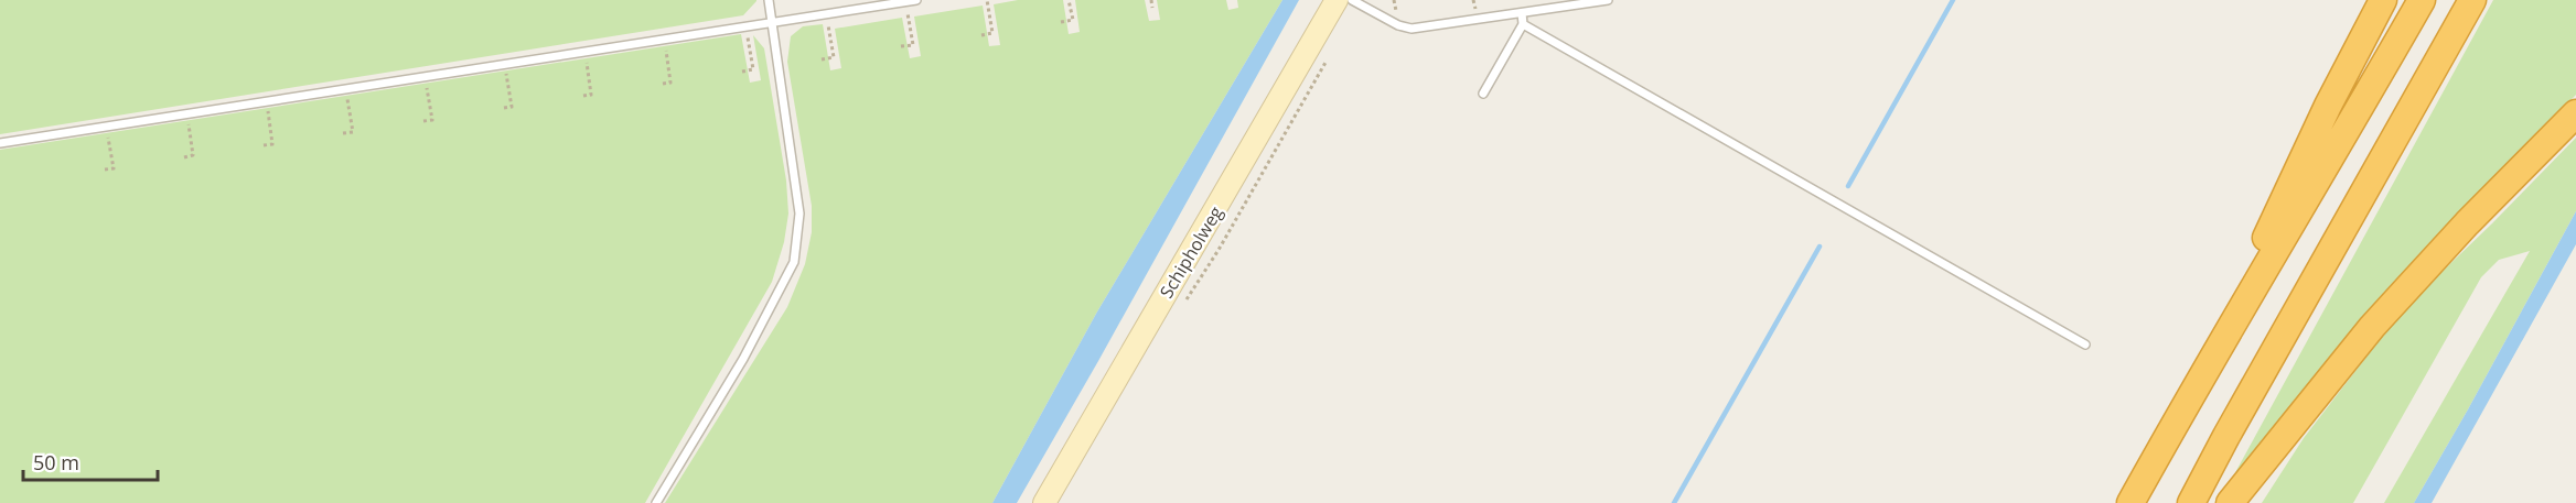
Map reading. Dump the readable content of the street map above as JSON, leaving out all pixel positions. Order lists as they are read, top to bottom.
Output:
{
  "streets": {
    "main road": ["Schipholweg"]
  },
  "scale_bar": "50 m"
}
